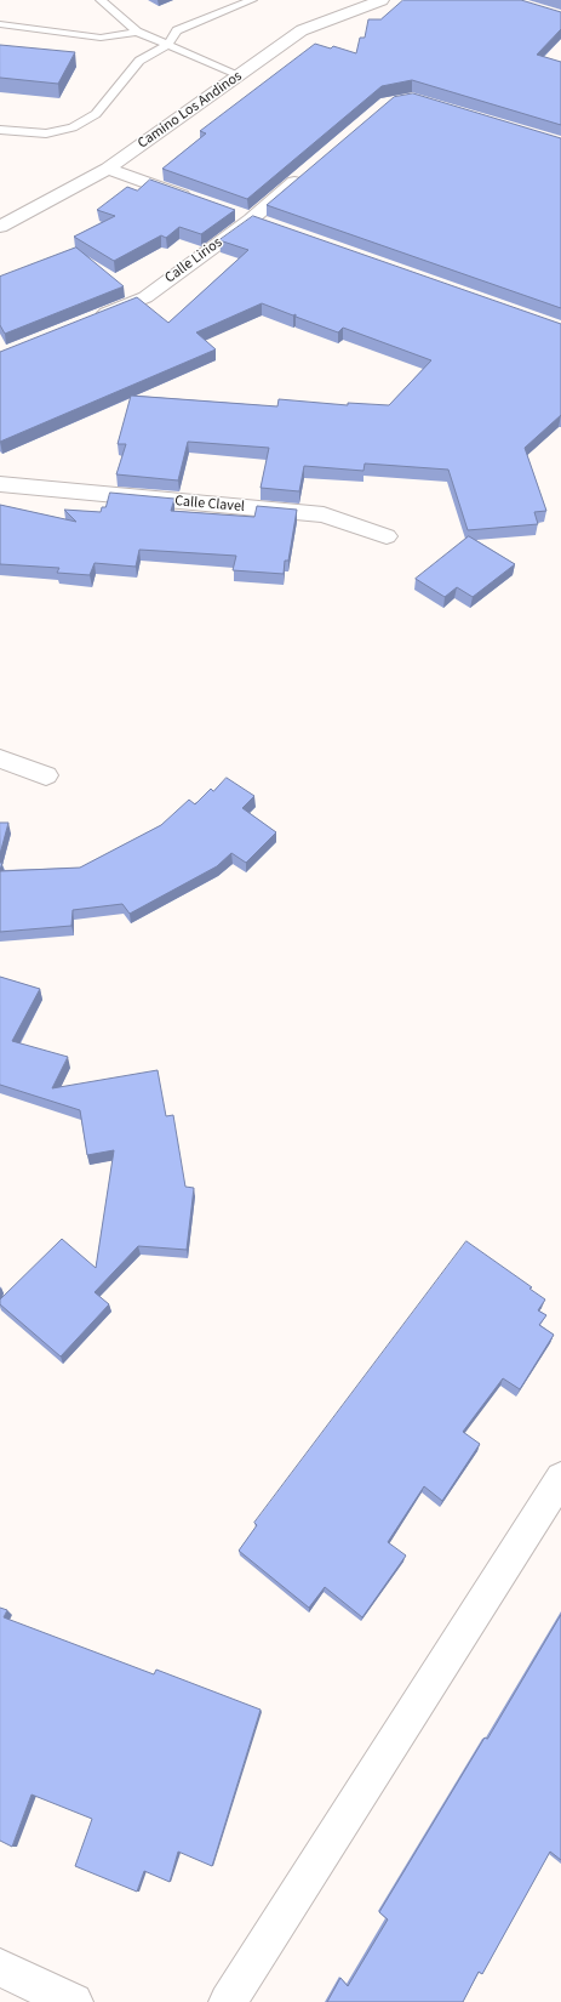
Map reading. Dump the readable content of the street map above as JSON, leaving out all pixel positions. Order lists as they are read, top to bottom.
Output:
{
  "streets": {
    "street": ["Camino Los Andinos", "Calle Lirios", "Calle Clavel"]
  }
}
